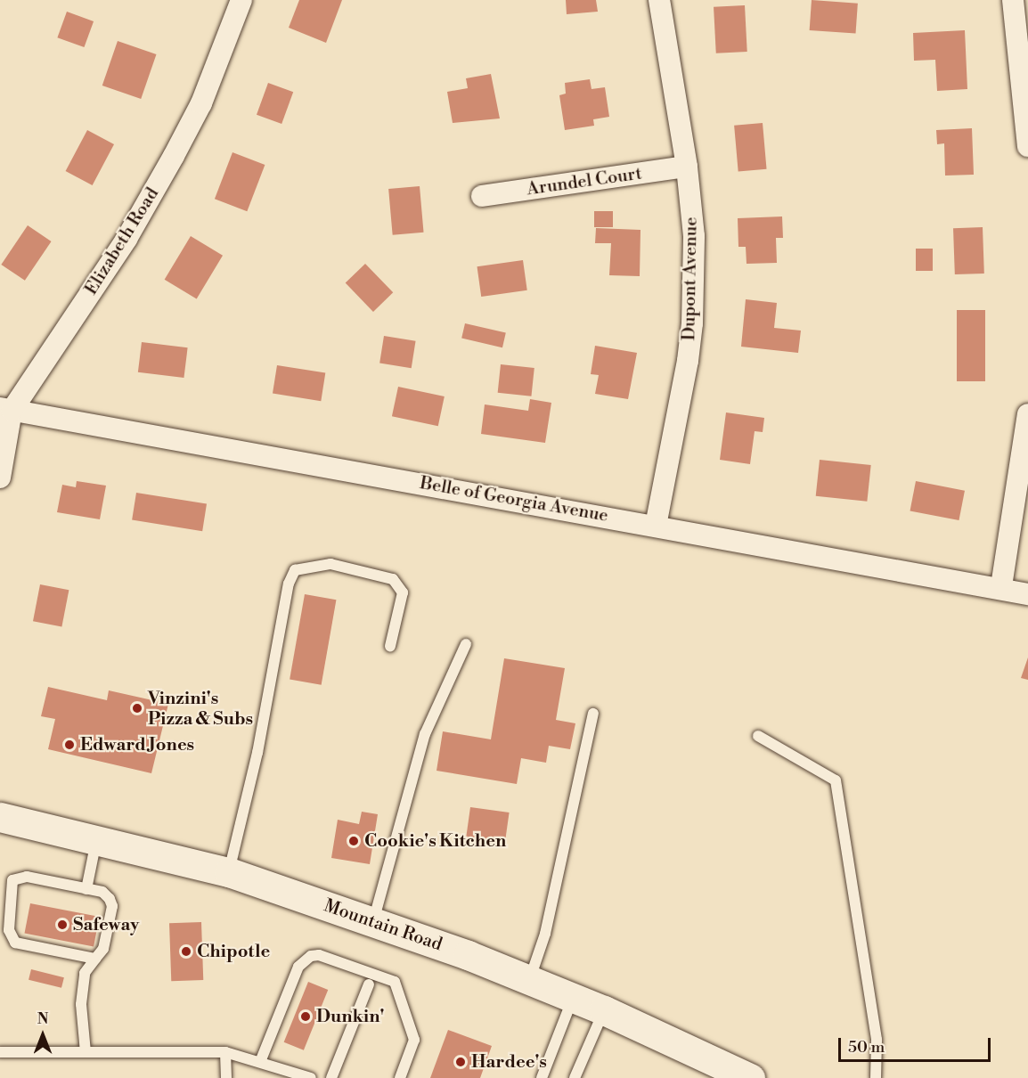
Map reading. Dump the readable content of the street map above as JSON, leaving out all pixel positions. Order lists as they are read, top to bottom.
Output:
{
  "streets": {
    "main road": ["Mountain Road"],
    "street": [
      "Arundel Court",
      "Elizabeth Road",
      "Dupont Avenue",
      "Belle of Georgia Avenue"
    ]
  },
  "crossings": [
    ["Arundel Court", "Dupont Avenue"],
    ["Elizabeth Road", "Belle of Georgia Avenue"],
    ["Dupont Avenue", "Belle of Georgia Avenue"]
  ],
  "places": [
    "Vinzini's Pizza & Subs",
    "Edward Jones",
    "Cookie's Kitchen",
    "Safeway",
    "Chipotle",
    "Dunkin'",
    "Hardee's"
  ],
  "scale_bar": "50 m",
  "north": "top"
}
